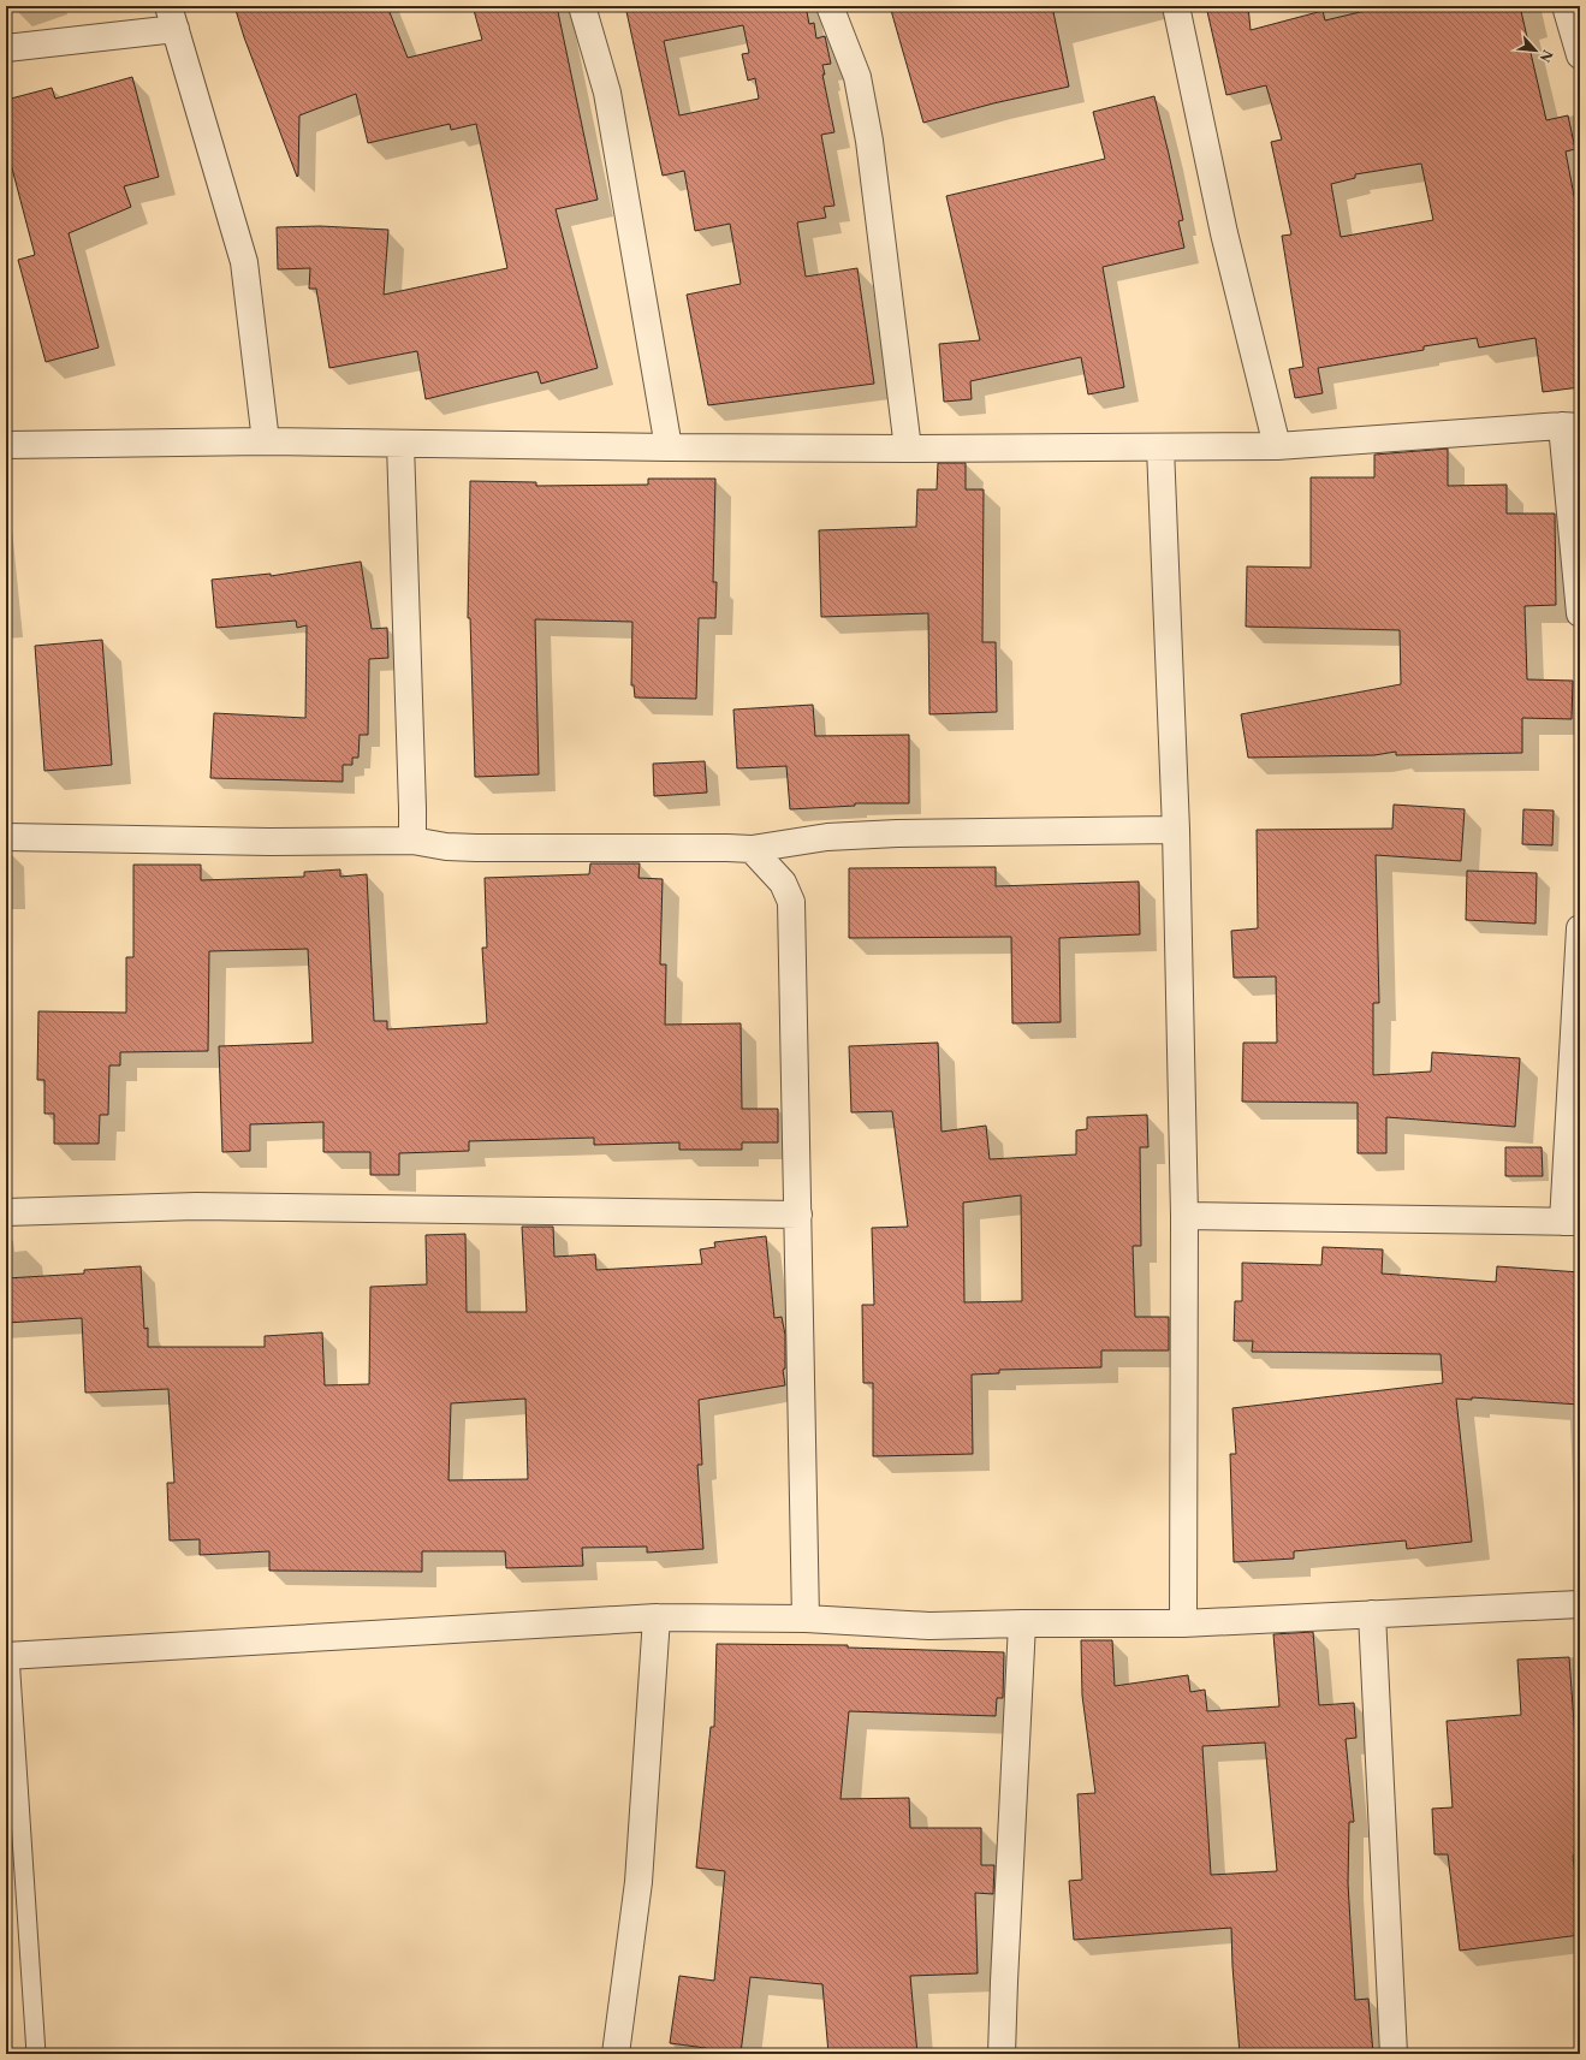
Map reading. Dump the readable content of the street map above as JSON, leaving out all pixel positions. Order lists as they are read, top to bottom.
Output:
{
  "north": "bottom right"
}
